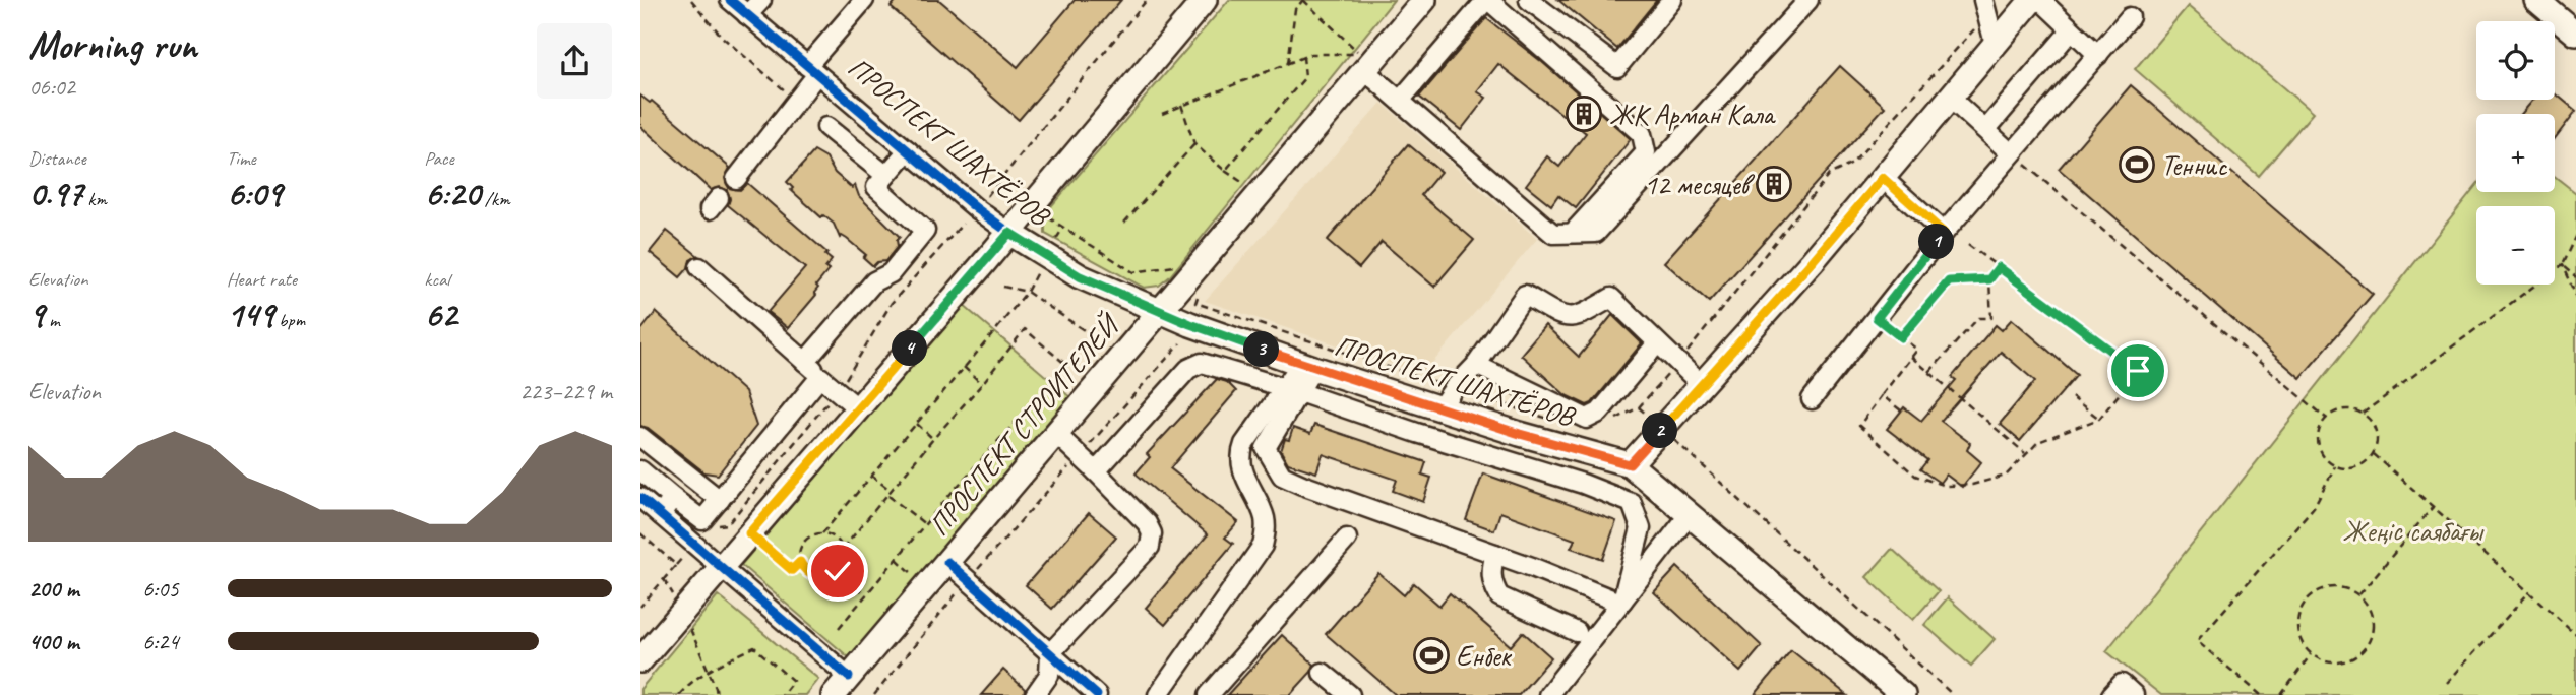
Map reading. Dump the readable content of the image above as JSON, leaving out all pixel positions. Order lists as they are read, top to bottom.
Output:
{
  "streets": {
    "main road": ["ПРОСПЕКТ ШАХТЁРОВ", "ПРОСПЕКТ СТРОИТЕЛЕЙ"]
  },
  "crossings": [
    ["ПРОСПЕКТ ШАХТЁРОВ", "ПРОСПЕКТ СТРОИТЕЛЕЙ"]
  ],
  "parks": ["Жеңіс саябағы"],
  "places": {
    "building": ["ЖК Арман Кала", "12 месяцев"],
    "sports": ["Теннис", "Енбек"]
  },
  "page": {
    "heading": ["Morning run", "06:02"],
    "map_buttons": ["+", "−"],
    "stats": [
      ["Distance", "0.97 km"],
      ["Time", "6:09"],
      ["Pace", "6:20 /km"],
      ["Elevation", "9 m"],
      ["Heart rate", "149 bpm"],
      ["kcal", "62"]
    ],
    "pins": [
      "1",
      "4",
      "3",
      "2"
    ],
    "chart": ["Elevation", "223–229 m"],
    "list": [
      {
        "name": "200 m",
        "note": "6:05"
      },
      {
        "name": "400 m",
        "note": "6:24"
      }
    ]
  }
}
